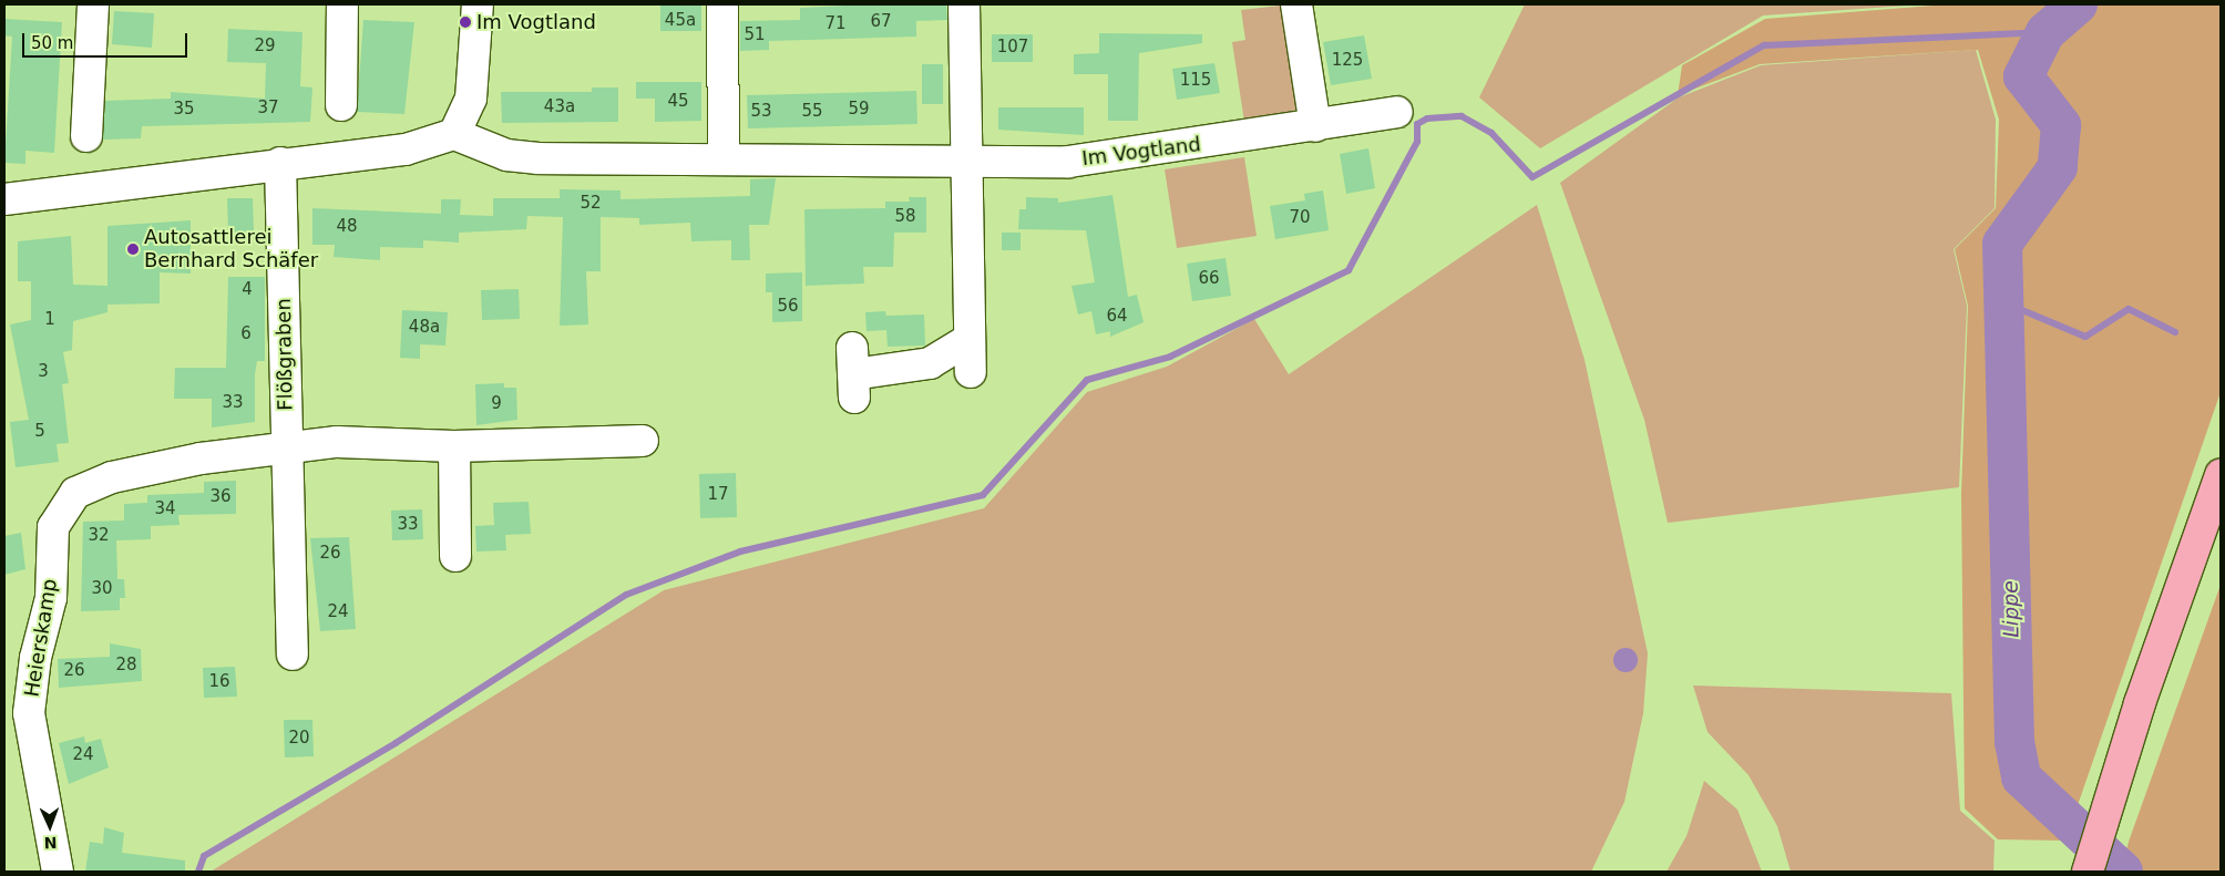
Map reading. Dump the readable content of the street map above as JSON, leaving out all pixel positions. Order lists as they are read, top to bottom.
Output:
{
  "streets": {
    "street": ["Im Vogtland", "Flößgraben", "Heierskamp"]
  },
  "crossings": [
    ["Flößgraben", "Heierskamp"]
  ],
  "water": ["Lippe"],
  "places": ["Im Vogtland", "Autosattlerei Bernhard Schäfer"],
  "house_numbers": [
    "45a",
    "67",
    "71",
    "51",
    "29",
    "107",
    "125",
    "115",
    "45",
    "43a",
    "37",
    "35",
    "59",
    "53",
    "55",
    "52",
    "58",
    "70",
    "48",
    "66",
    "4",
    "56",
    "64",
    "1",
    "48a",
    "6",
    "3",
    "33",
    "9",
    "5",
    "17",
    "36",
    "34",
    "33",
    "32",
    "26",
    "30",
    "24",
    "28",
    "26",
    "16",
    "20",
    "24"
  ],
  "scale_bar": "50 m",
  "north": "bottom"
}
